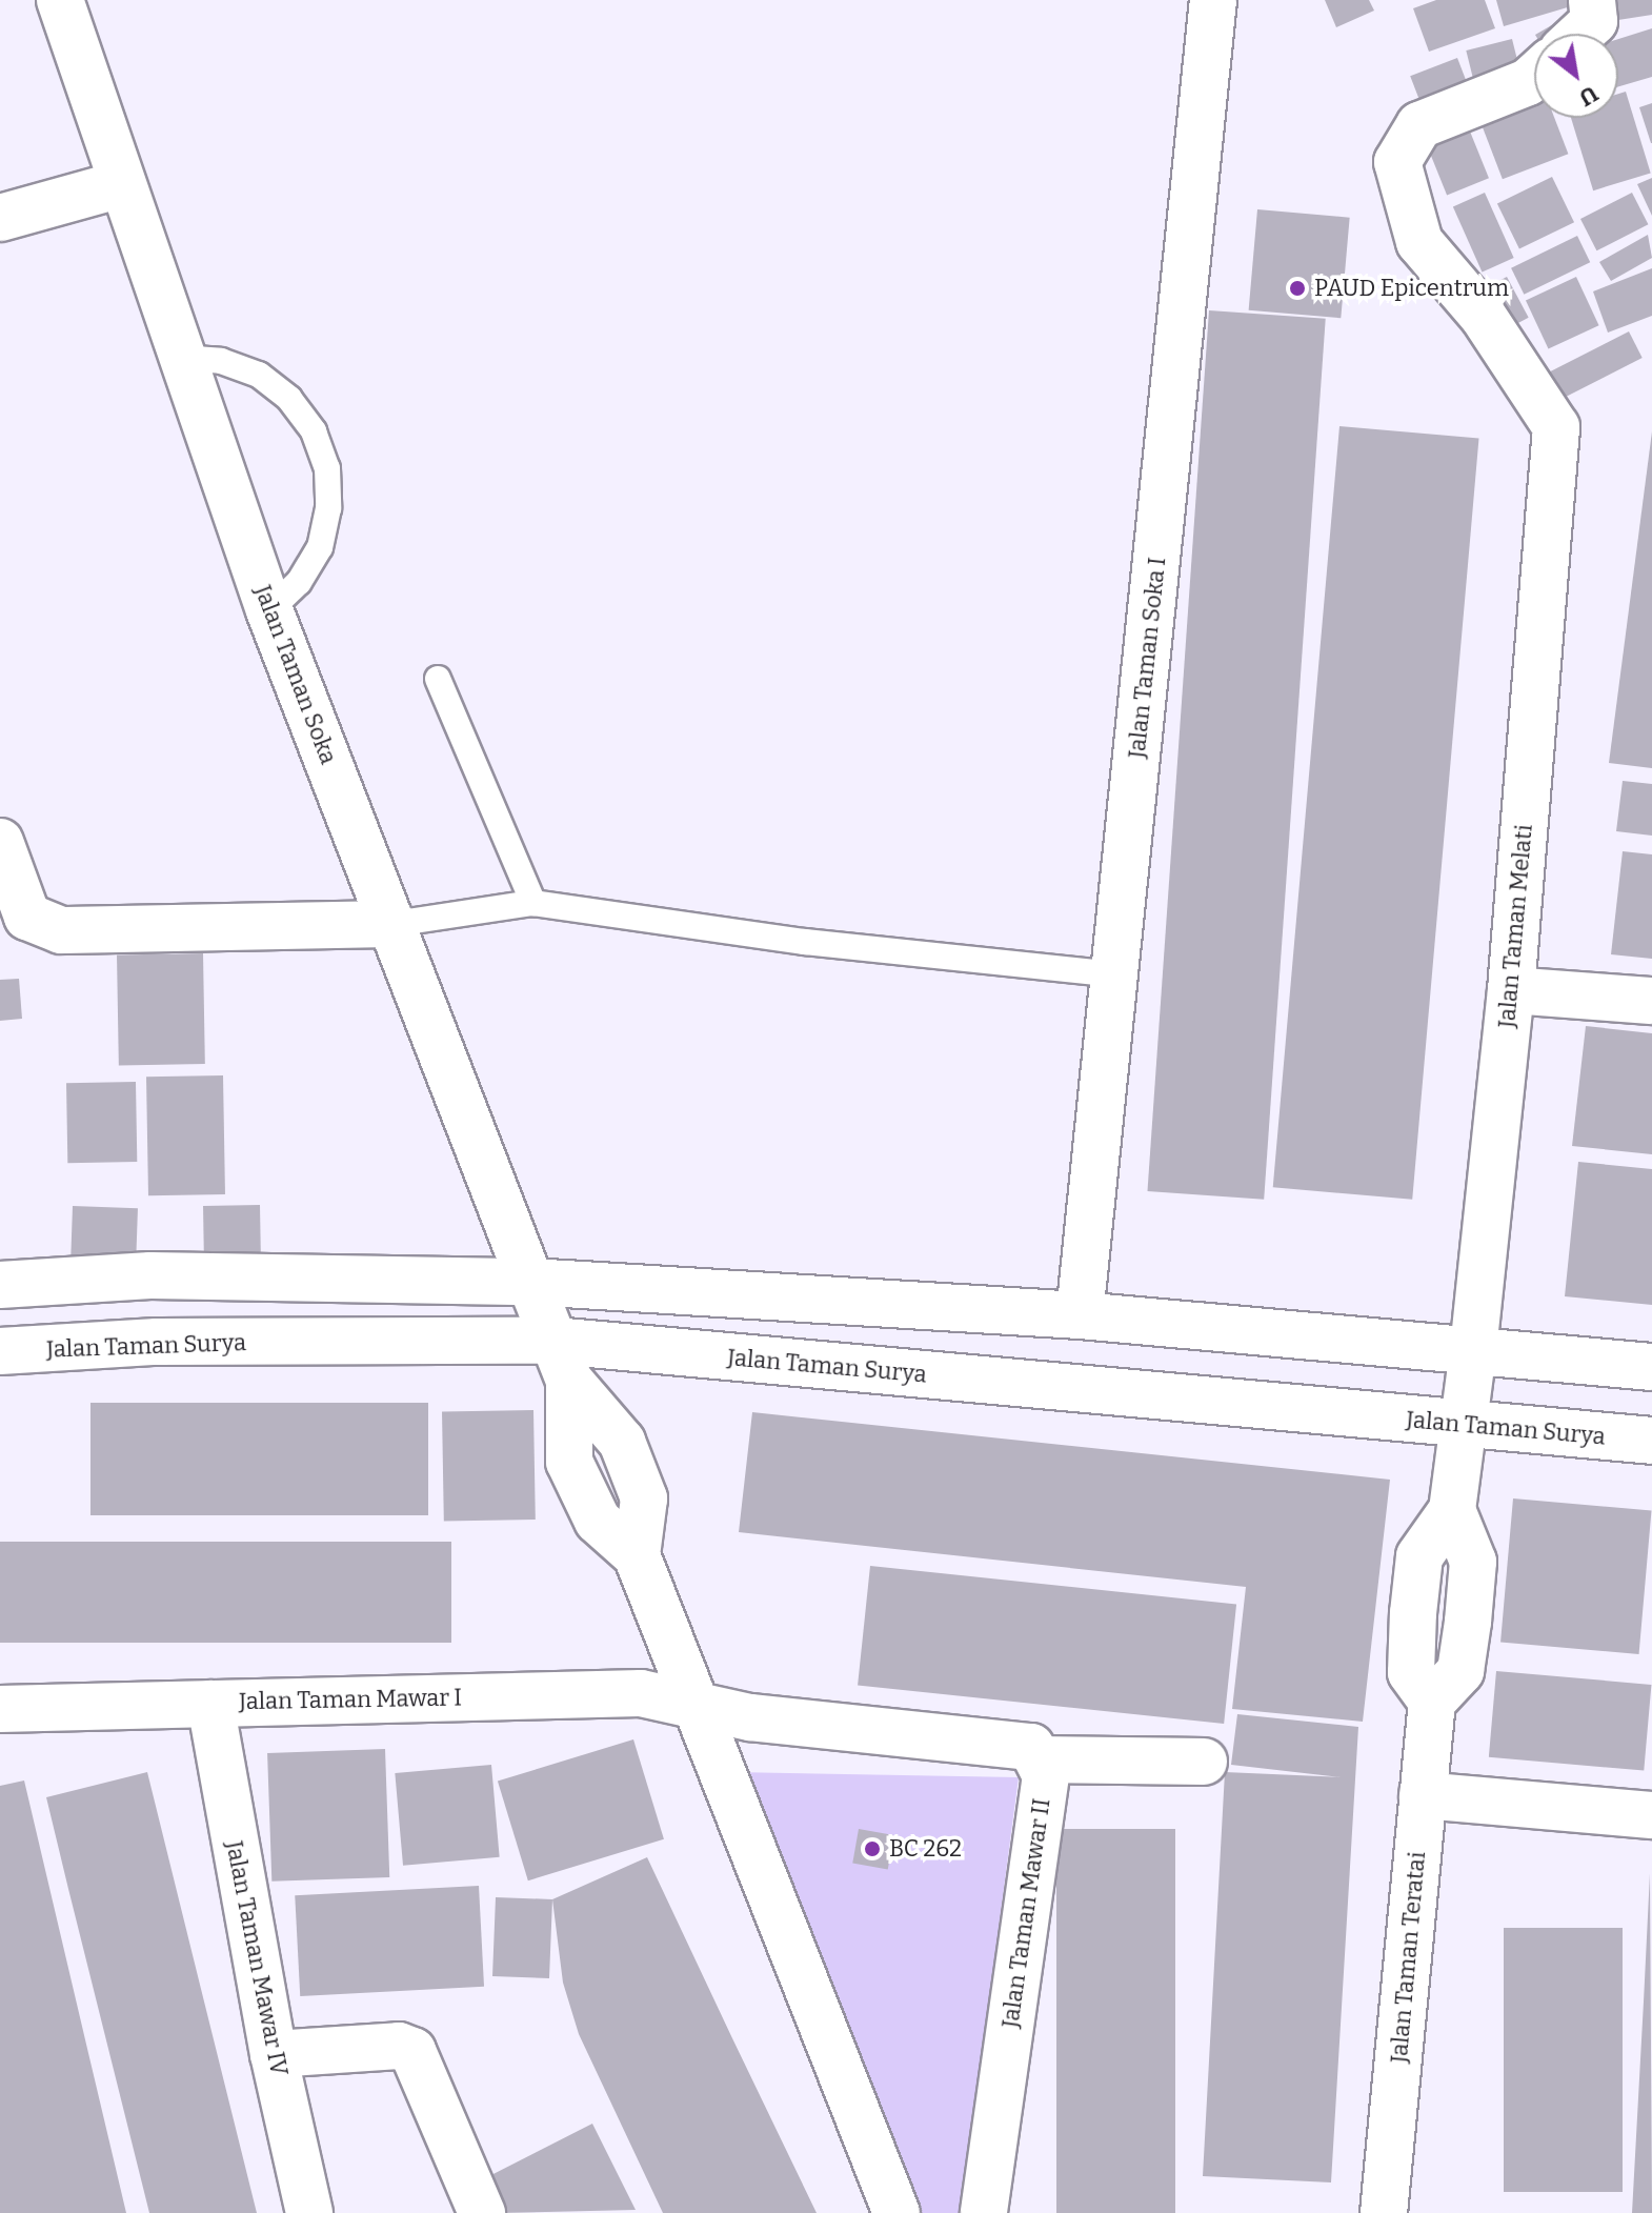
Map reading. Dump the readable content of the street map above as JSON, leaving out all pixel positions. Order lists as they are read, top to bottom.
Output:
{
  "streets": {
    "street": [
      "Jalan Taman Soka I",
      "Jalan Taman Soka",
      "Jalan Taman Melati",
      "Jalan Taman Surya",
      "Jalan Taman Mawar I",
      "Jalan Taman Mawar II",
      "Jalan Taman Teratai",
      "Jalan Taman Mawar IV"
    ]
  },
  "crossings": [
    ["Jalan Taman Soka", "Jalan Taman Surya"],
    ["Jalan Taman Soka", "Jalan Taman Mawar I"],
    ["Jalan Taman Melati", "Jalan Taman Surya"],
    ["Jalan Taman Melati", "Jalan Taman Teratai"],
    ["Jalan Taman Surya", "Jalan Taman Teratai"],
    ["Jalan Taman Mawar I", "Jalan Taman Mawar IV"]
  ],
  "places": ["PAUD Epicentrum", "BC 262"],
  "north": "bottom right"
}
